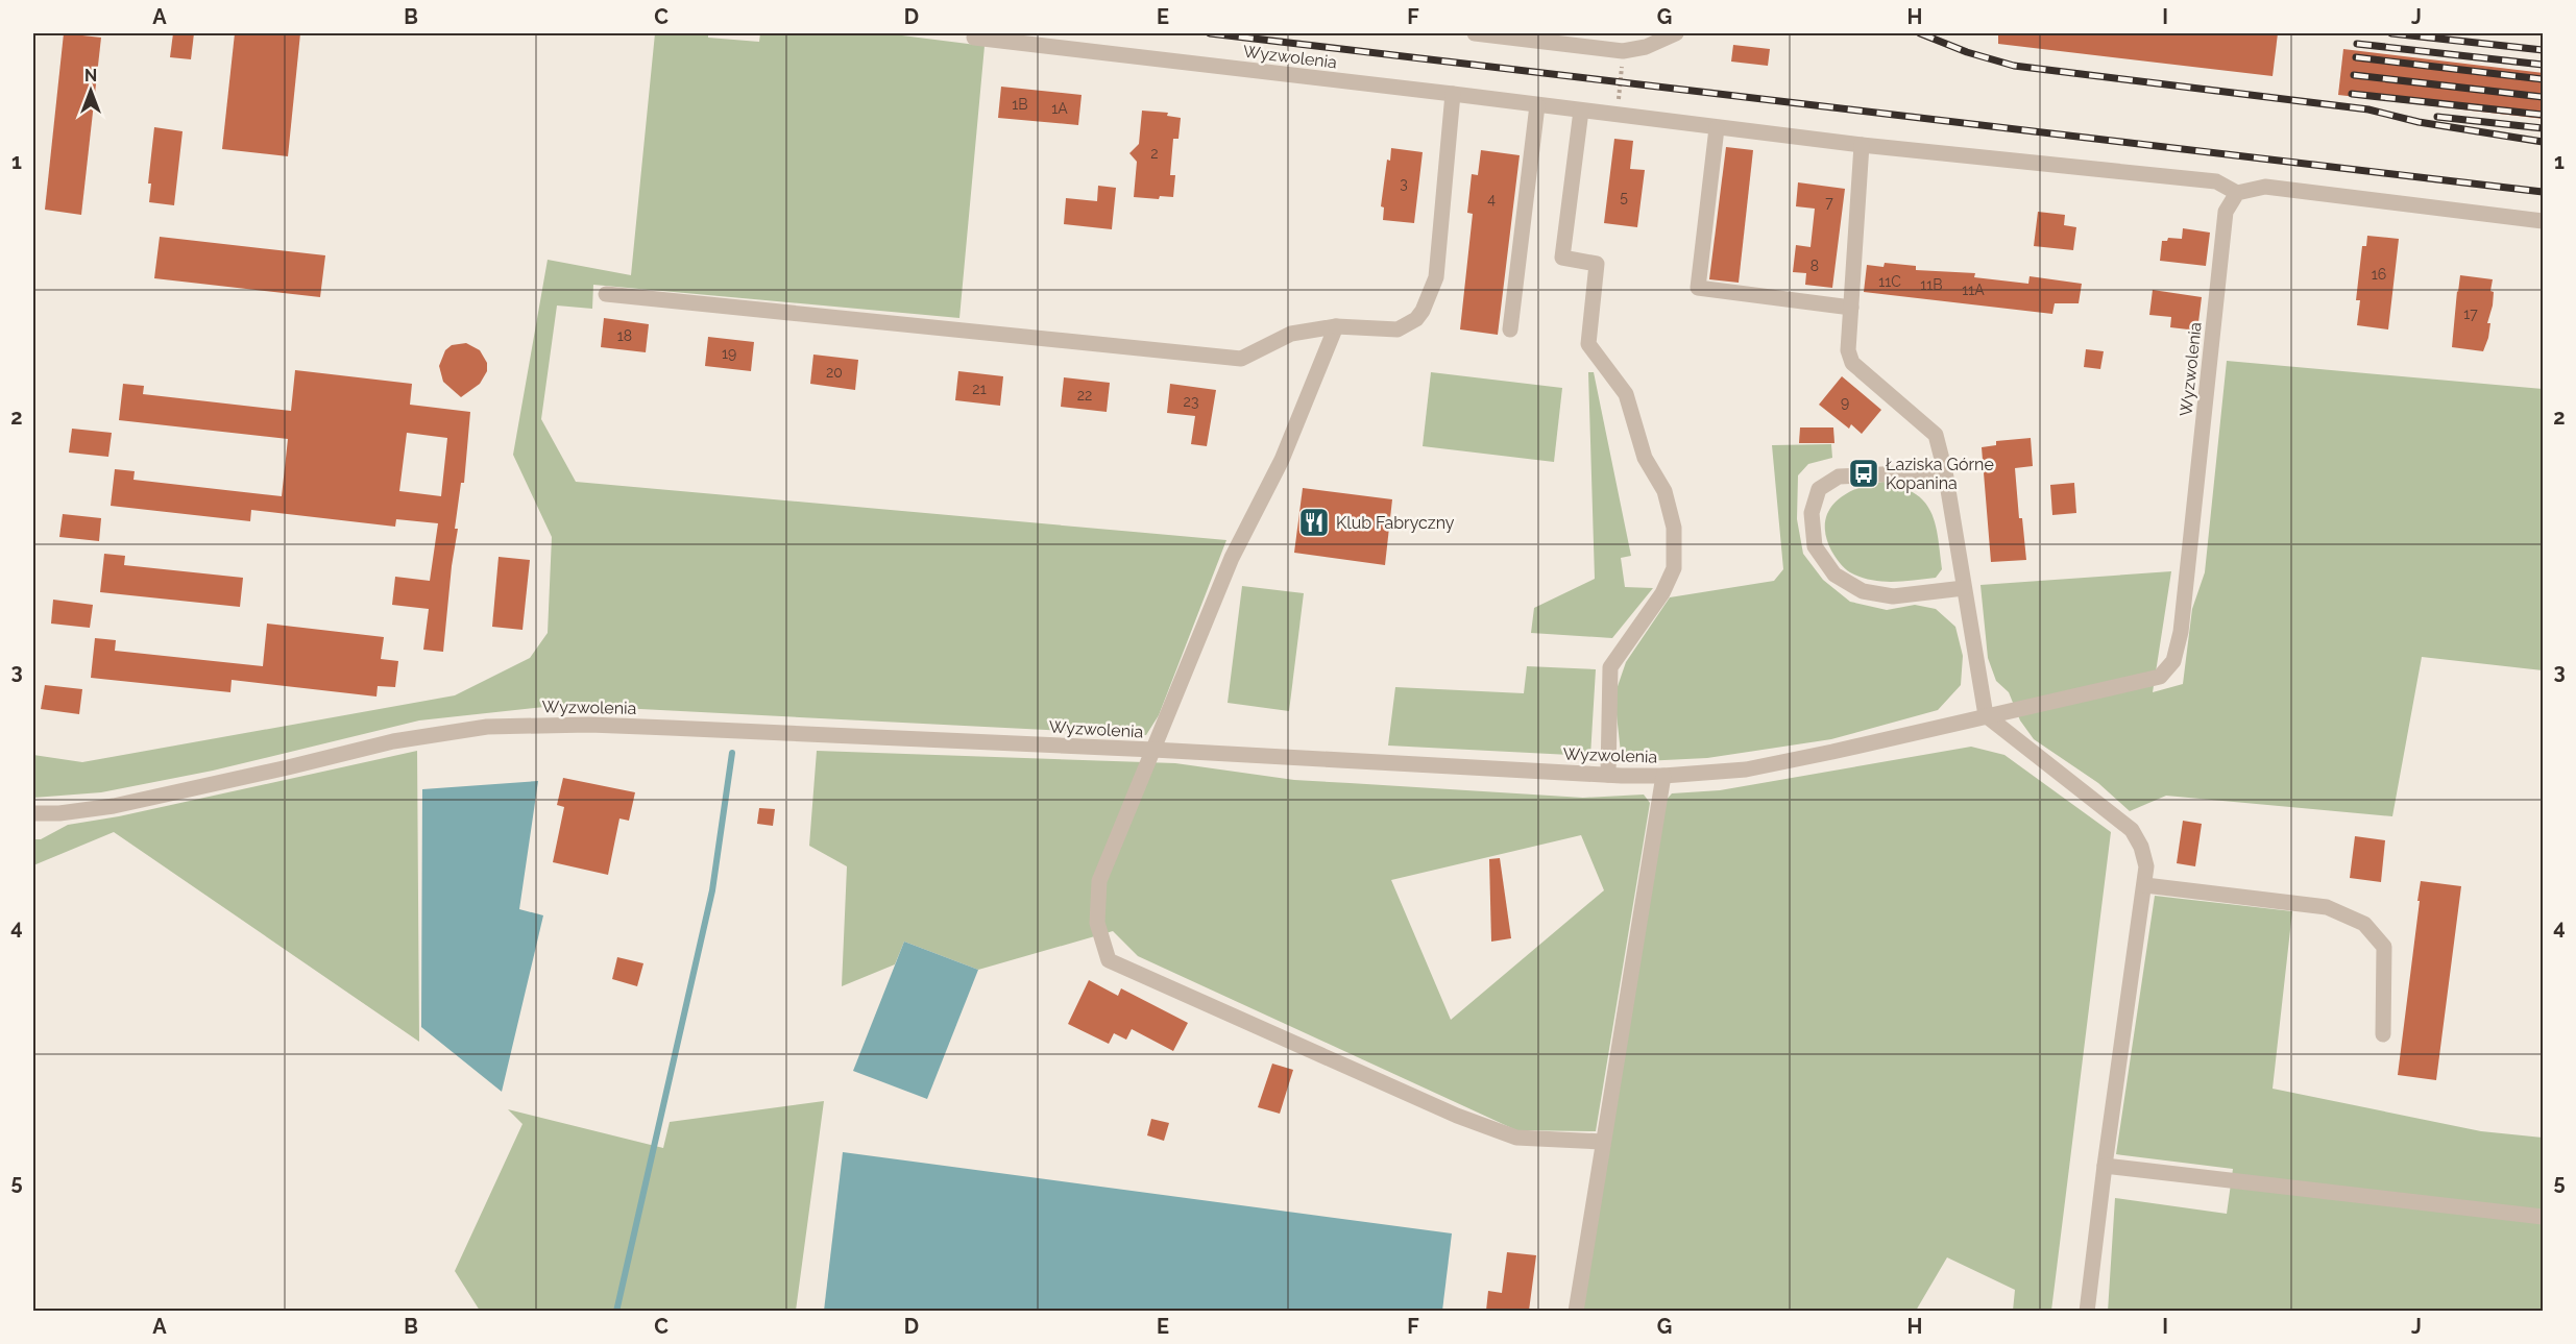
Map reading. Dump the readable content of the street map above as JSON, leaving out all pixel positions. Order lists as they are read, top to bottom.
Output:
{
  "streets": {
    "street": ["Wyzwolenia"]
  },
  "places": {
    "bus stop": ["Łaziska Górne Kopanina"],
    "restaurant": ["Klub Fabryczny"]
  },
  "house_numbers": [
    "1B",
    "1A",
    "2",
    "3",
    "5",
    "4",
    "7",
    "8",
    "16",
    "11C",
    "11B",
    "11A",
    "17",
    "18",
    "19",
    "20",
    "21",
    "22",
    "23",
    "9"
  ],
  "north": "top",
  "grid": {
    "columns": [
      "A",
      "B",
      "C",
      "D",
      "E",
      "F",
      "G",
      "H",
      "I",
      "J"
    ],
    "rows": [
      "1",
      "2",
      "3",
      "4",
      "5"
    ]
  }
}
